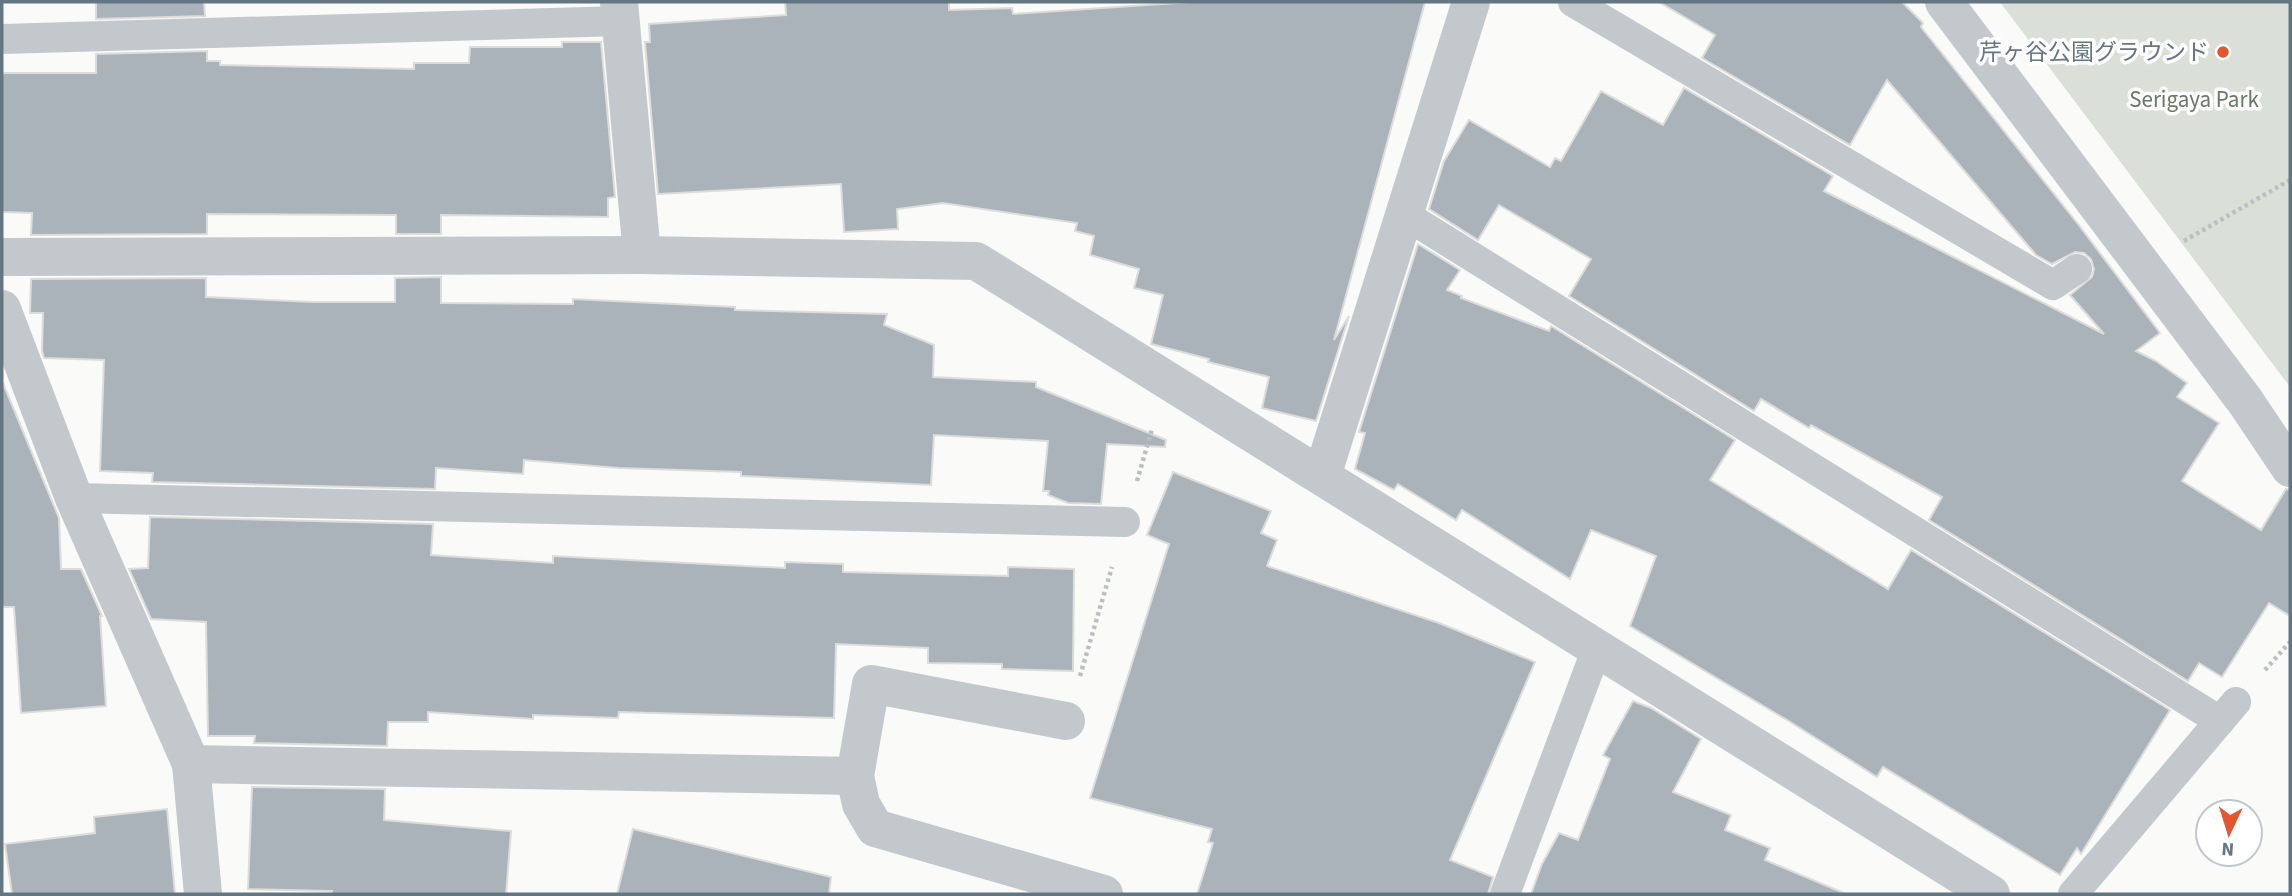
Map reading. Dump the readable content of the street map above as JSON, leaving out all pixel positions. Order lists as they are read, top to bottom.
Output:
{
  "parks": ["Serigaya Park"],
  "places": ["芹ヶ谷公園グラウンド"],
  "north": "bottom"
}
